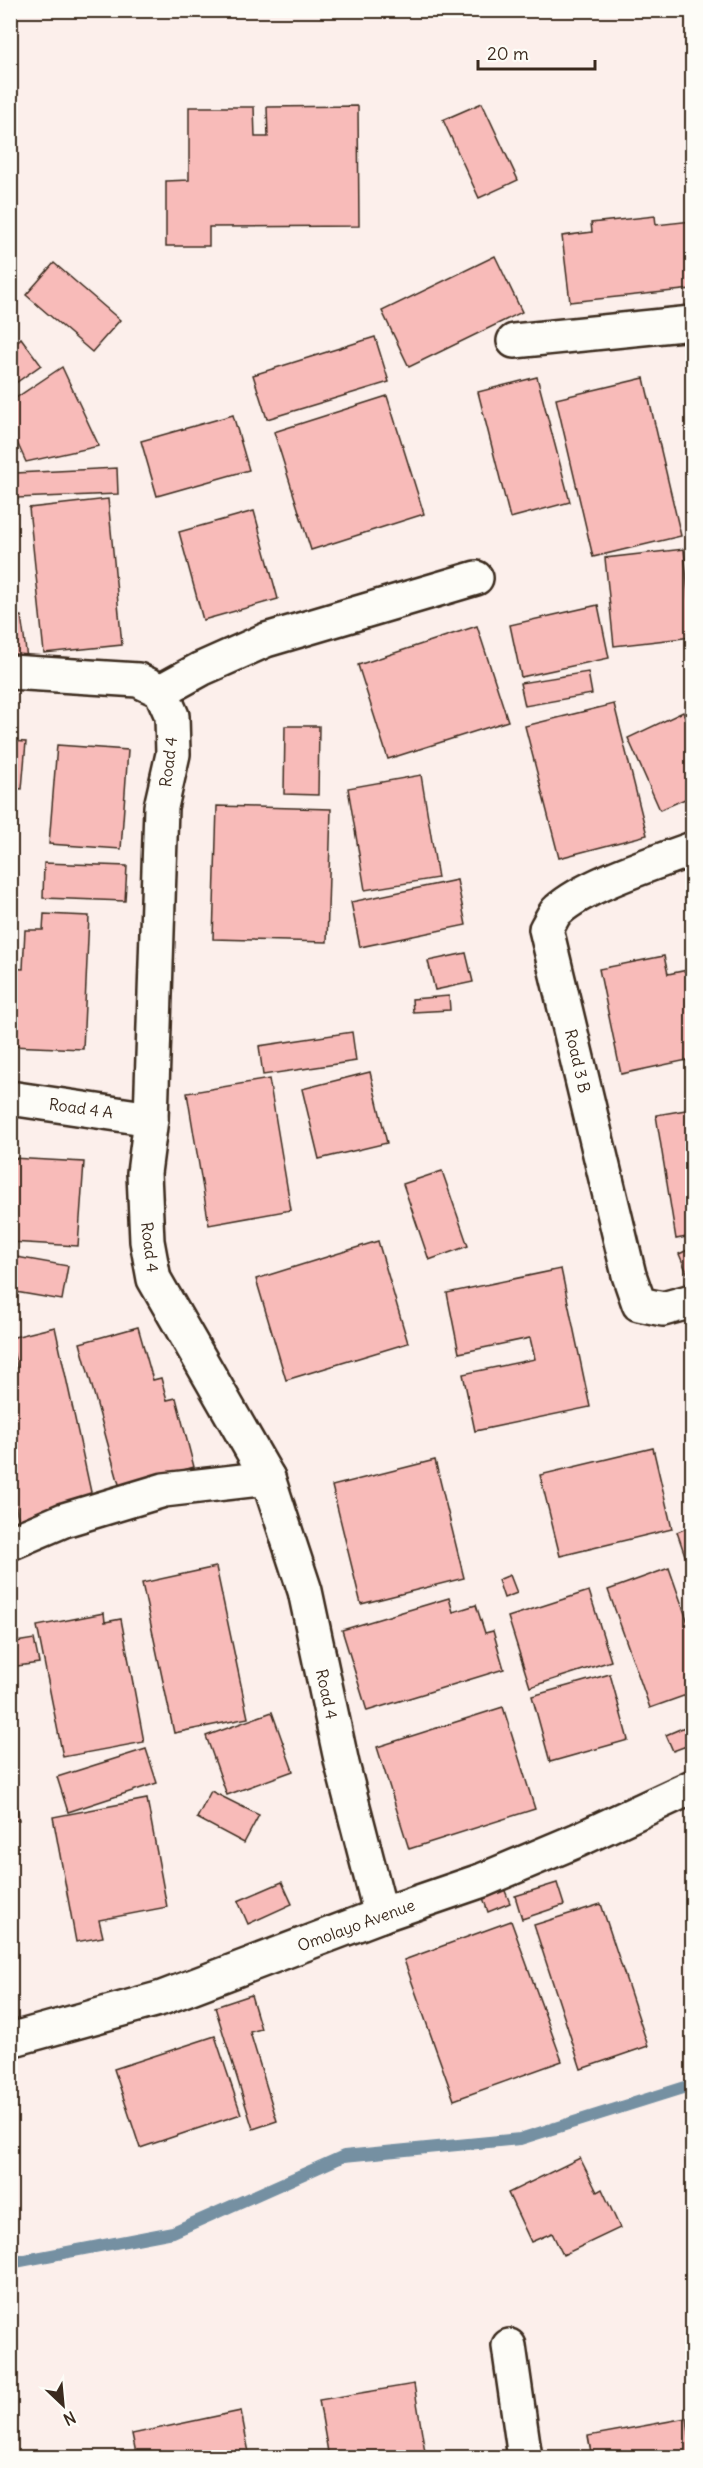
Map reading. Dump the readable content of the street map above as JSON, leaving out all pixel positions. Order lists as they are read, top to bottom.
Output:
{
  "streets": {
    "street": [
      "Road 4",
      "Road 3 B",
      "Road 4 A",
      "Omolayo Avenue"
    ]
  },
  "crossings": [
    ["Road 4", "Road 4 A"],
    ["Road 4", "Omolayo Avenue"]
  ],
  "scale_bar": "20 m",
  "north": "bottom right"
}
